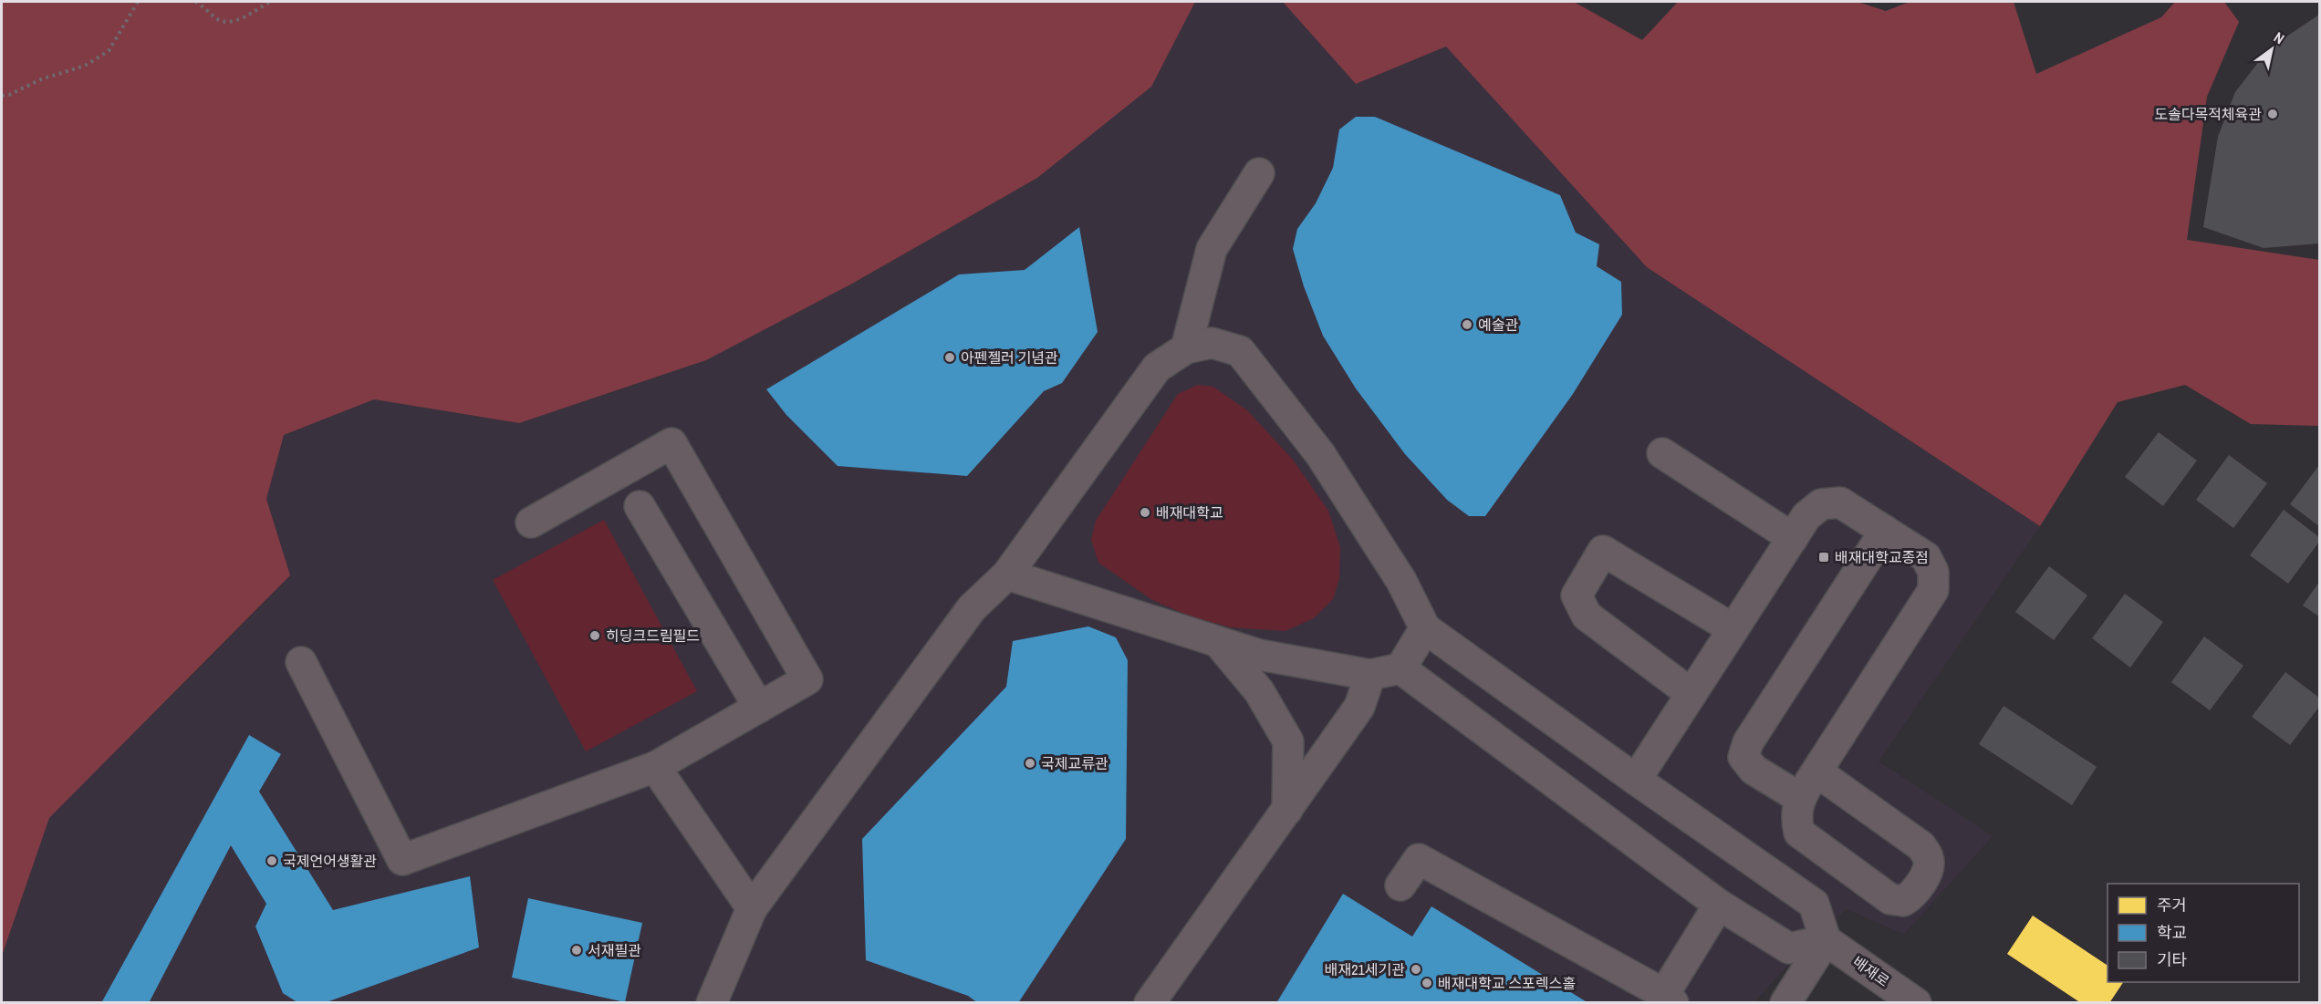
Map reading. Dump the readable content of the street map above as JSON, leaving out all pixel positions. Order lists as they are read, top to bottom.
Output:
{
  "streets": {
    "street": ["배재로"]
  },
  "places": {
    "other": [
      "도솔다목적체육관",
      "예술관",
      "아펜젤러 기념관",
      "배재대학교",
      "히딩크드림필드",
      "국제교류관",
      "국제언어생활관",
      "서재필관",
      "배재21세기관",
      "배재대학교 스포렉스홀"
    ],
    "transit": ["배재대학교종점"]
  },
  "legend": ["주거", "학교", "기타"],
  "north": "top right"
}
